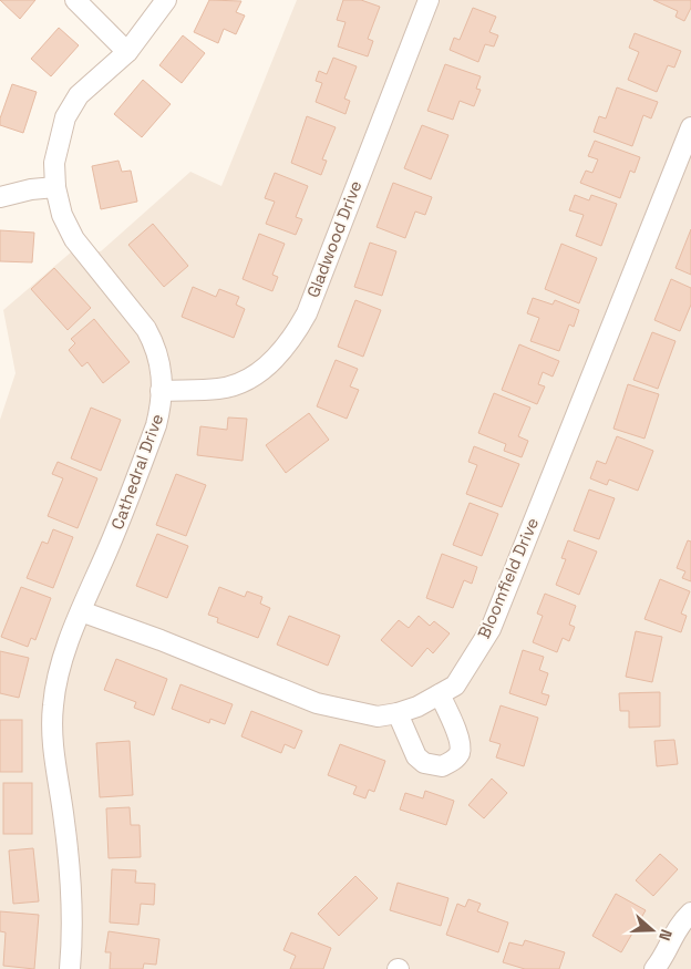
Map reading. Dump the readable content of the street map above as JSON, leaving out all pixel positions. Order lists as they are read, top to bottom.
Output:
{
  "streets": {
    "street": ["Gladwood Drive", "Cathedral Drive", "Bloomfield Drive"]
  },
  "crossings": [
    ["Gladwood Drive", "Cathedral Drive"],
    ["Cathedral Drive", "Bloomfield Drive"]
  ],
  "north": "right"
}
